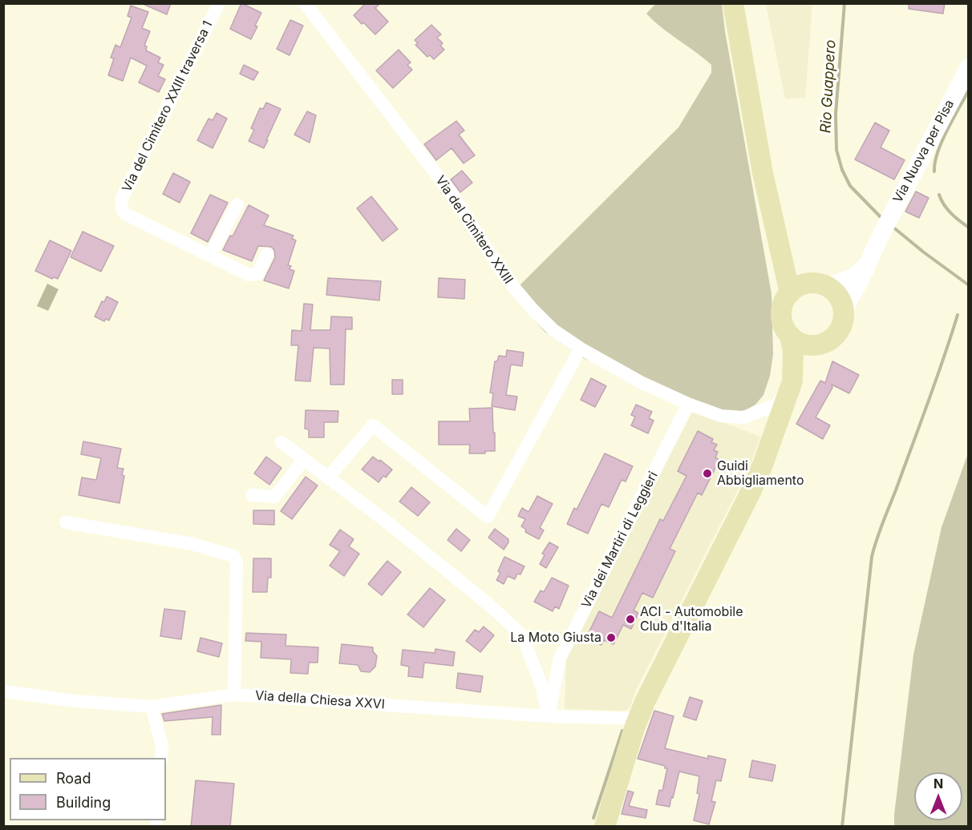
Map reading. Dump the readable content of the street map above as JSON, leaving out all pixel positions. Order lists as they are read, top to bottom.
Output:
{
  "streets": {
    "main road": ["Via Nuova per Pisa"],
    "street": [
      "Via del Cimitero XXIII traversa 1",
      "Via del Cimitero XXIII",
      "Via dei Martiri di Leggieri",
      "Via della Chiesa XXVI"
    ]
  },
  "crossings": [
    ["Via del Cimitero XXIII", "Via dei Martiri di Leggieri"],
    ["Via dei Martiri di Leggieri", "Via della Chiesa XXVI"]
  ],
  "water": ["Rio Guappero"],
  "places": ["Guidi Abbigliamento", "ACI - Automobile Club d'Italia", "La Moto Giusta"],
  "legend": ["Road", "Building"],
  "north": "top"
}
